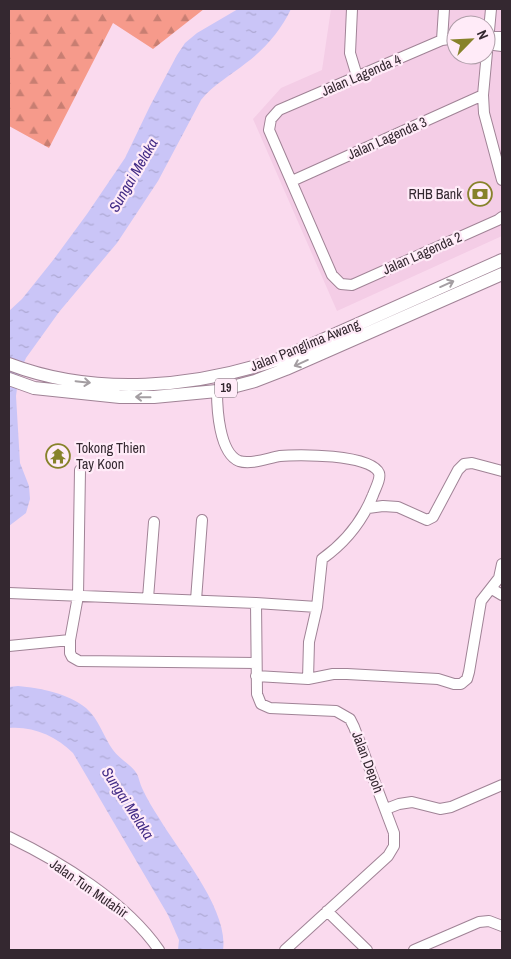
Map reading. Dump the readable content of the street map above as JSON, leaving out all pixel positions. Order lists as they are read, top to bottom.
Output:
{
  "streets": {
    "main road": ["Jalan Panglima Awang", "19"],
    "street": [
      "Jalan Lagenda 4",
      "Jalan Lagenda 3",
      "Jalan Lagenda 2",
      "Jalan Depoh",
      "Jalan Tun Mutahir"
    ]
  },
  "crossings": [
    ["Jalan Lagenda 4", "Jalan Lagenda 3"],
    ["Jalan Lagenda 4", "Jalan Lagenda 2"],
    ["Jalan Lagenda 3", "Jalan Lagenda 2"]
  ],
  "water": ["Sungai Melaka"],
  "places": {
    "bank": ["RHB Bank"],
    "temple": ["Tokong Thien Tay Koon"]
  },
  "north": "top right"
}
